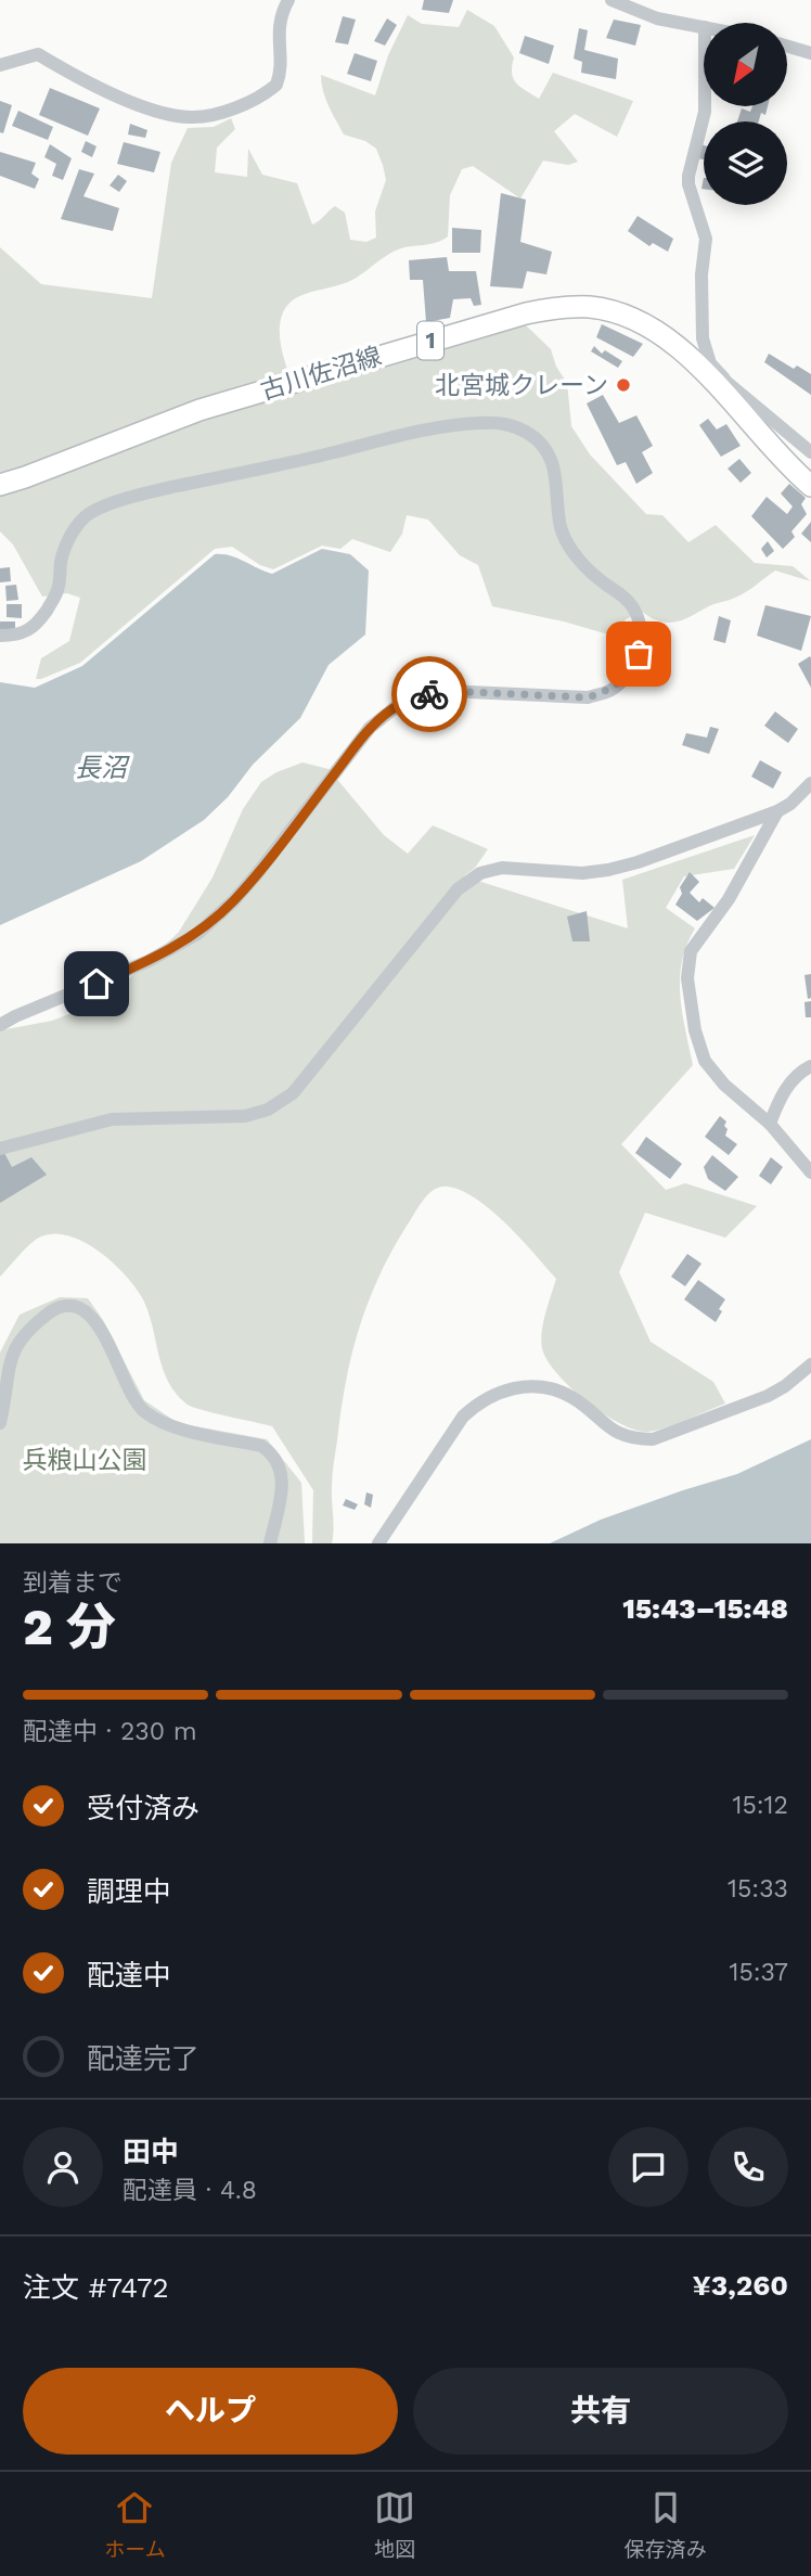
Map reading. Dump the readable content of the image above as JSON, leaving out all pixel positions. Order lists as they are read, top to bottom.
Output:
{
  "streets": {
    "main road": ["1", "古川佐沼線"]
  },
  "water": ["長沼"],
  "parks": ["兵粮山公園"],
  "places": ["北宮城クレーン"],
  "north": "bottom left",
  "page": {
    "heading": ["2 分", "到着まで", "15:43–15:48"],
    "panel": [
      "田中",
      "配達員 · 4.8",
      "注文 #7472",
      "¥3,260"
    ],
    "bar": "配達中 · 230 m",
    "list": [
      ["受付済み", "15:12"],
      ["調理中", "15:33"],
      ["配達中", "15:37"],
      "配達完了"
    ],
    "buttons": ["ヘルプ", "共有"],
    "tabs": ["ホーム", "地図", "保存済み"]
  }
}
